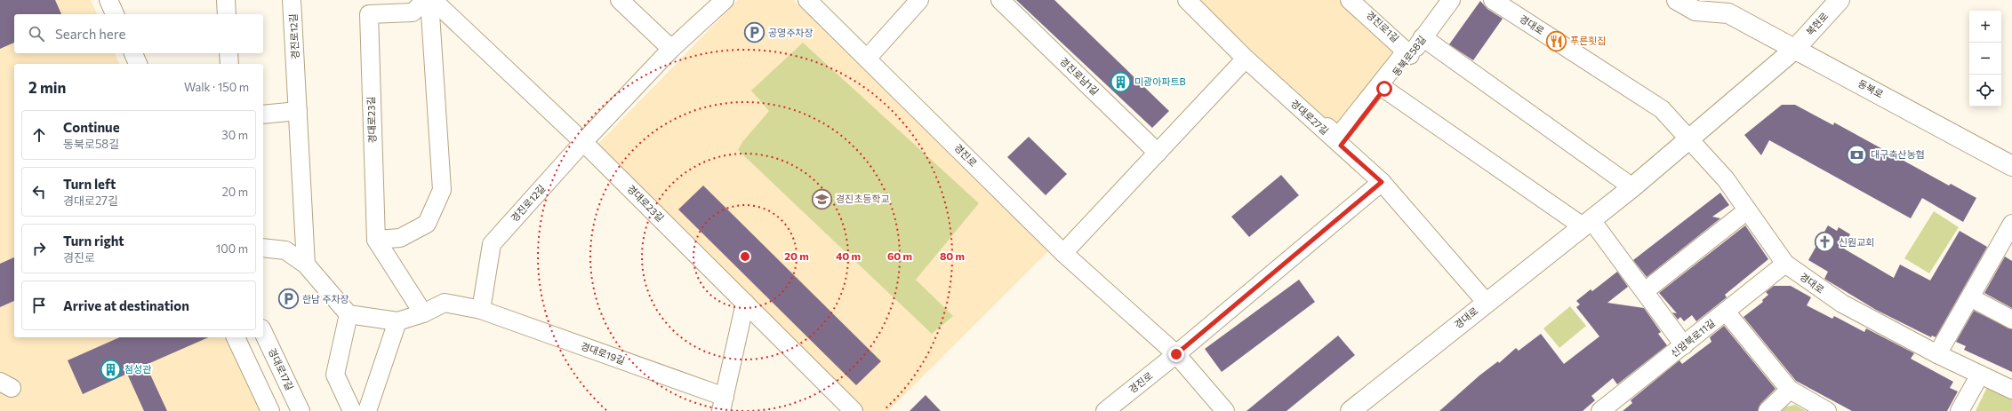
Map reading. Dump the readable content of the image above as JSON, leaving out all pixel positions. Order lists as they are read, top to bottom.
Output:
{
  "streets": {
    "main road": ["복현로", "경대로", "동북로"],
    "street": [
      "경진로1길",
      "경진로12길",
      "동북로58길",
      "경진로남1길",
      "경대로27길",
      "경대로23길",
      "경진로",
      "신암북로11길",
      "경대로19길",
      "경대로17길"
    ]
  },
  "crossings": [
    ["복현로", "경대로"],
    ["복현로", "동북로"],
    ["경대로", "동북로"],
    ["경대로", "경대로27길"],
    ["경대로", "신암북로11길"],
    ["경진로1길", "동북로58길"],
    ["경진로12길", "경대로23길"],
    ["경진로12길", "경대로19길"],
    ["동북로58길", "경대로27길"],
    ["경대로27길", "경진로"],
    ["경대로23길", "경대로19길"]
  ],
  "places": {
    "parking": ["공영주차장", "한남 주차장"],
    "restaurant": ["푸른횟집"],
    "building": ["미광아파트B", "첨성관"],
    "bank": ["대구축산농협"],
    "school or university": ["경진초등학교"],
    "church": ["신원교회"]
  },
  "page": {
    "map_buttons": ["+", "−"],
    "search": "Search here",
    "heading": ["2 min", "Walk · 150 m"],
    "list": [
      ["Continue", "동북로58길", "30 m"],
      ["Turn left", "경대로27길", "20 m"],
      ["Turn right", "경진로", "100 m"],
      "Arrive at destination"
    ]
  },
  "rings": [
    "20 m",
    "40 m",
    "60 m",
    "80 m"
  ]
}
